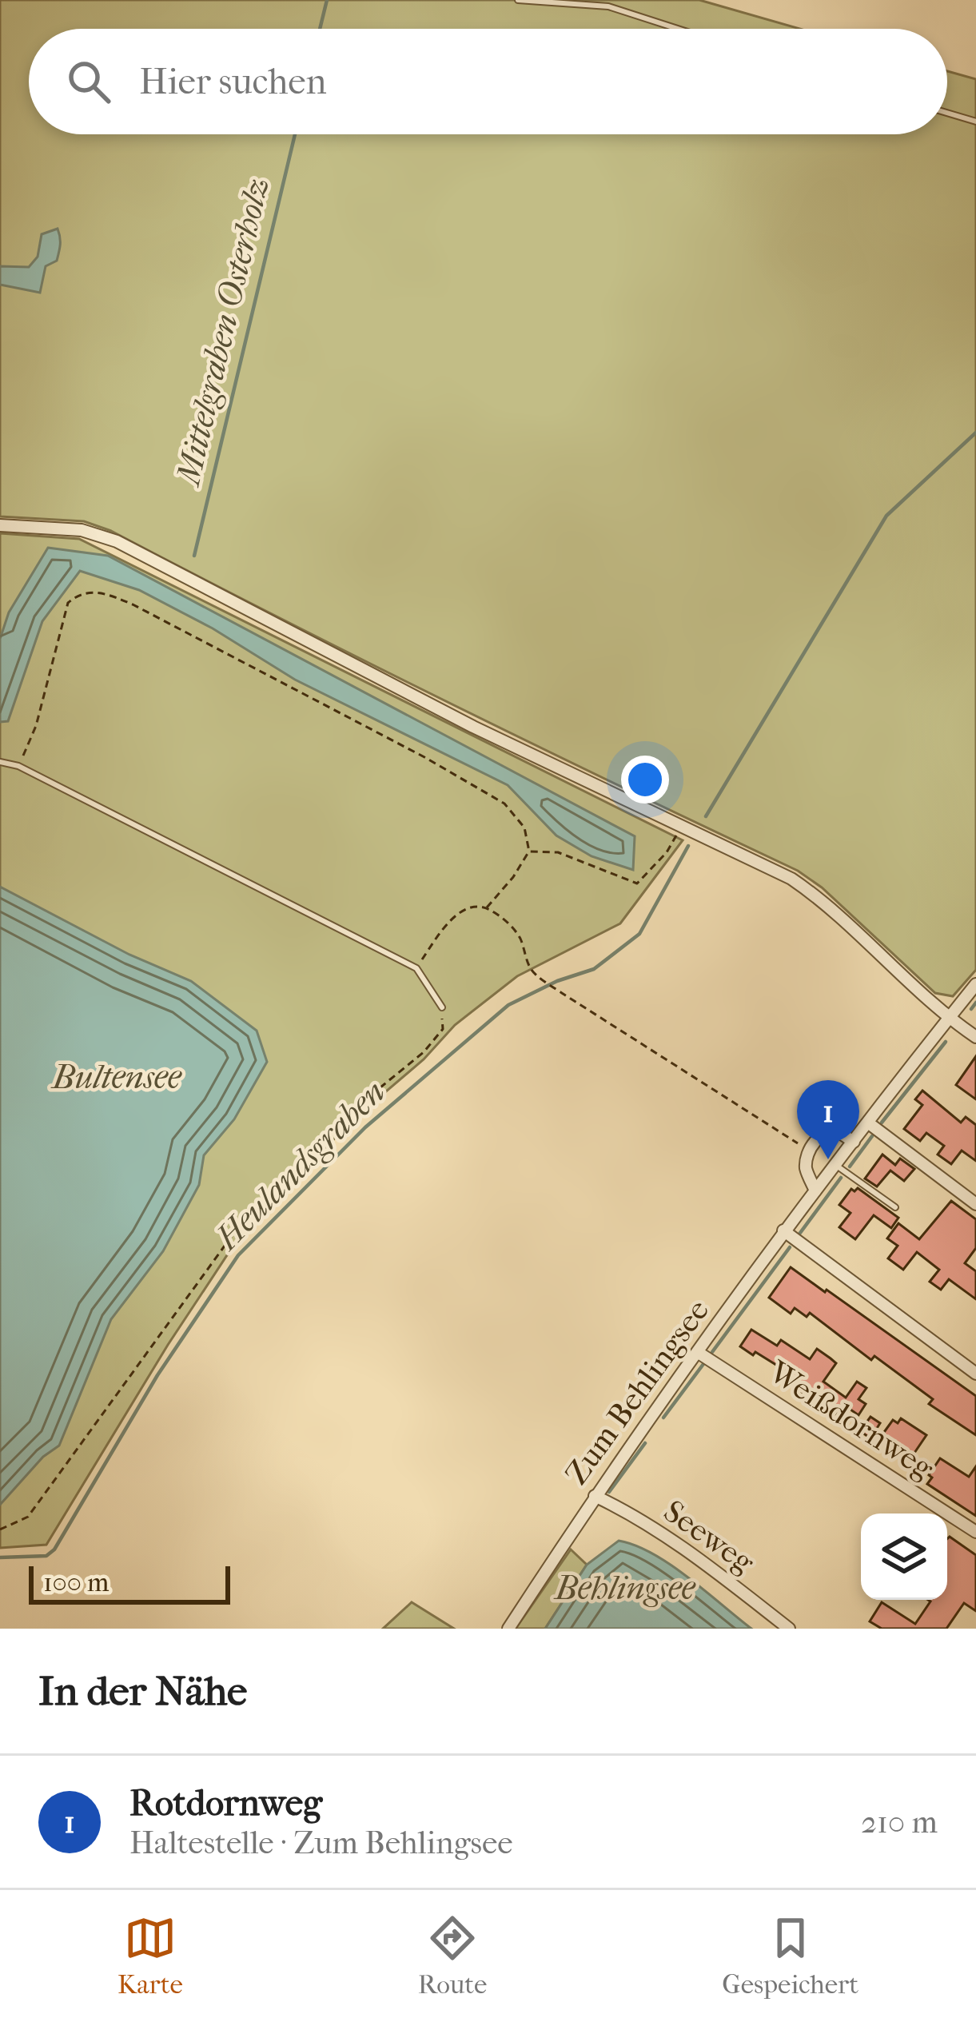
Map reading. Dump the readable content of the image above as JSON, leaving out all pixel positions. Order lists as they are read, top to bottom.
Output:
{
  "streets": {
    "street": ["Zum Behlingsee", "Weißdornweg", "Seeweg"]
  },
  "crossings": [
    ["Zum Behlingsee", "Weißdornweg"],
    ["Zum Behlingsee", "Seeweg"]
  ],
  "water": [
    "Mittelgraben Osterholz",
    "Bultensee",
    "Heulandsgraben",
    "Behlingsee"
  ],
  "scale_bar": "100 m",
  "page": {
    "search": "Hier suchen",
    "pins": "1",
    "scale": "100 m",
    "heading": "In der Nähe",
    "list": [
      {
        "mark": "1",
        "name": "Rotdornweg",
        "note": "Haltestelle · Zum Behlingsee",
        "value": "210 m"
      }
    ],
    "nav": ["Karte", "Route", "Gespeichert"]
  }
}
